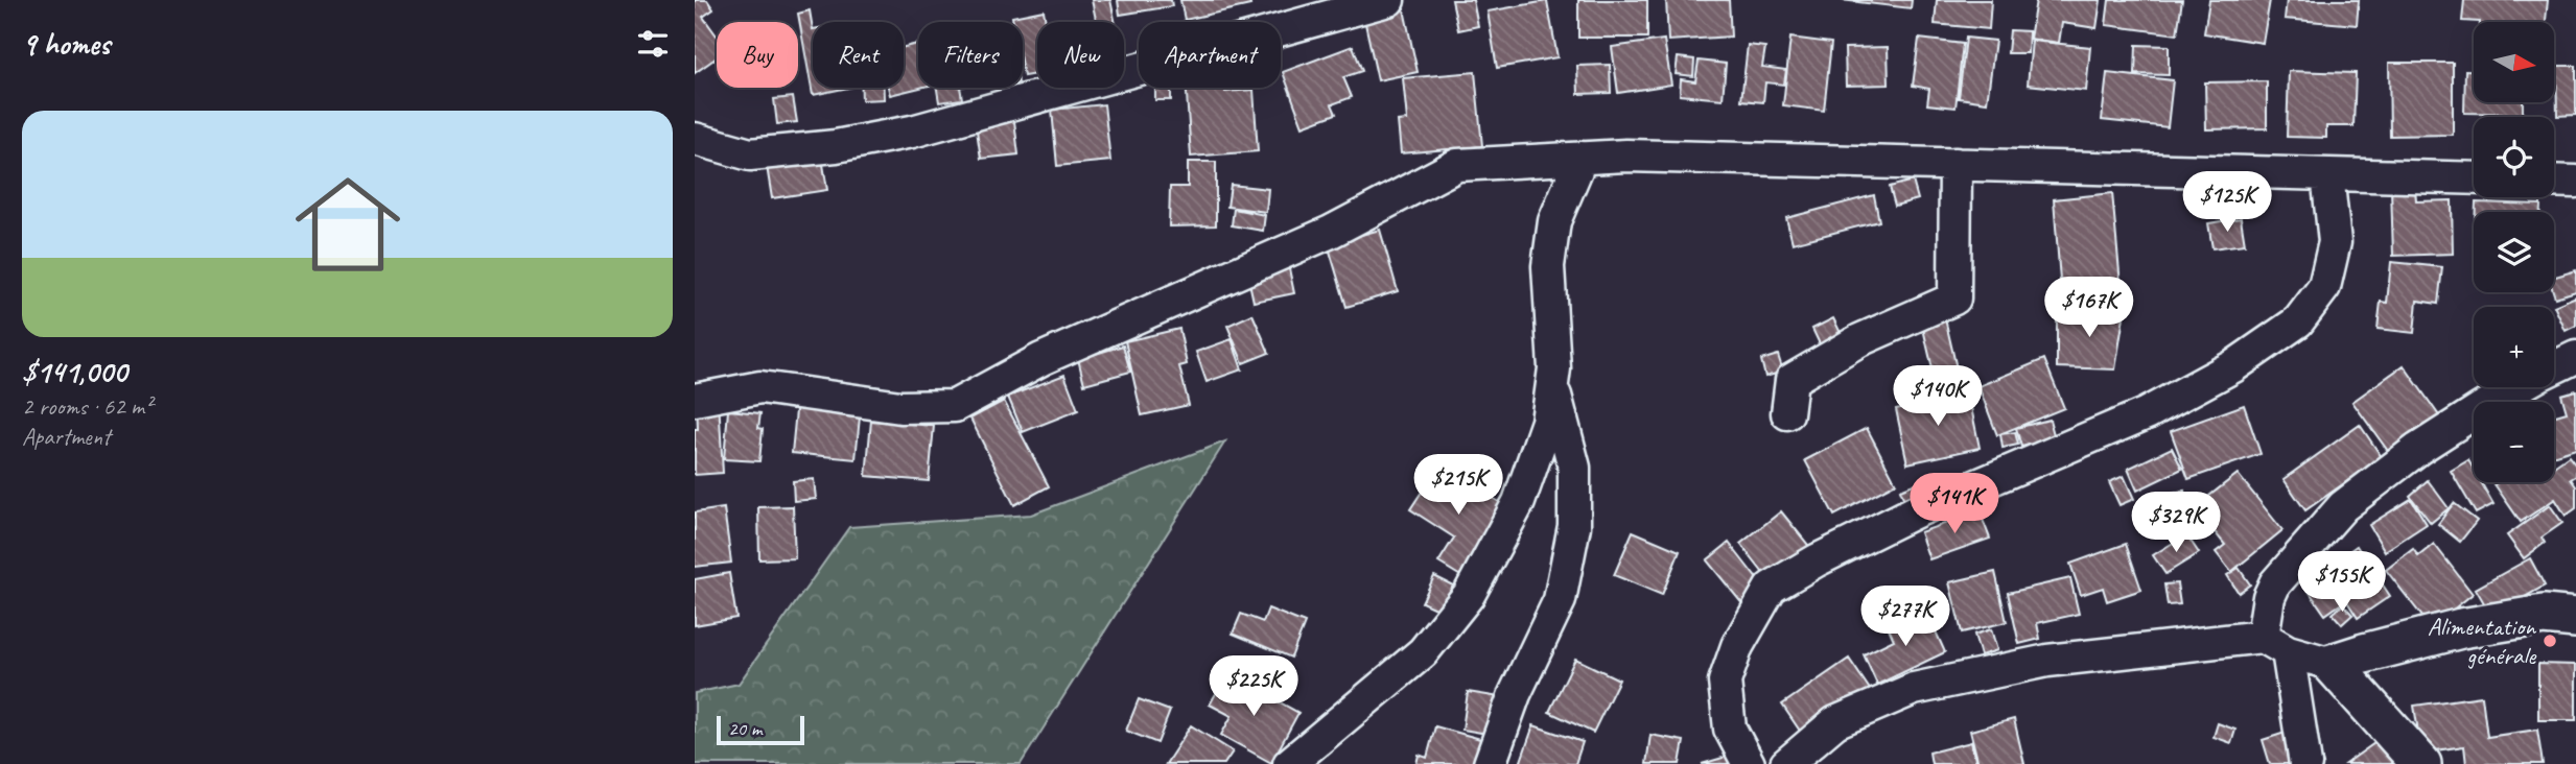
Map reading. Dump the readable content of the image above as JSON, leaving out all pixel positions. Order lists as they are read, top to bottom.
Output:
{
  "places": ["Alimentation générale"],
  "scale_bar": "20 m",
  "north": "right",
  "page": {
    "heading": "9 homes",
    "map_buttons": ["+", "−"],
    "chip": [
      "Buy",
      "Rent",
      "Filters",
      "New",
      "Apartment"
    ],
    "list": [
      {
        "name": "$141,000",
        "note": "2 rooms · 62 m² · Apartment"
      }
    ],
    "price": [
      "$125K",
      "$167K",
      "$140K",
      "$215K",
      "$141K",
      "$329K",
      "$155K",
      "$277K",
      "$225K"
    ],
    "scale": "20 m"
  }
}
